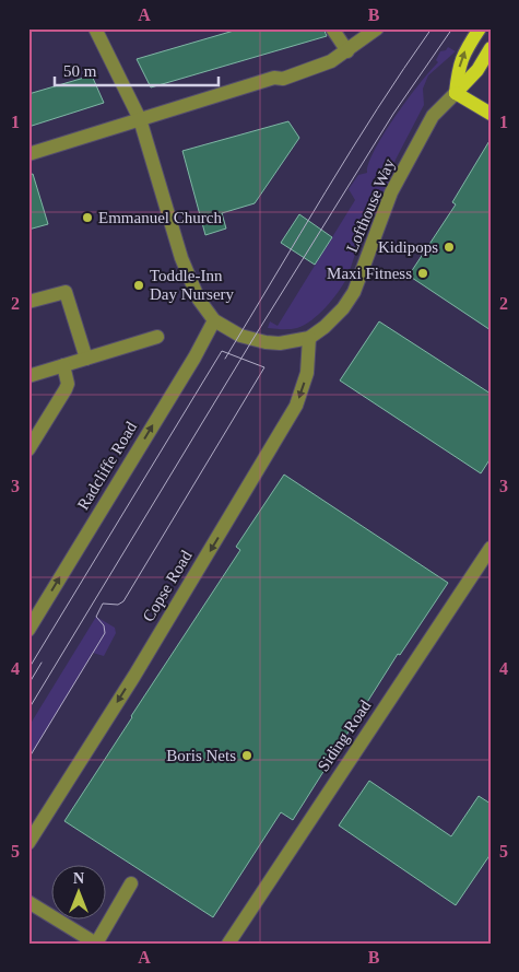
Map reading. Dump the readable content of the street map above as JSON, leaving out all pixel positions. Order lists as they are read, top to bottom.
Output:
{
  "streets": {
    "street": [
      "Lofthouse Way",
      "Radcliffe Road",
      "Copse Road",
      "Siding Road"
    ]
  },
  "crossings": [
    ["Lofthouse Way", "Radcliffe Road"],
    ["Lofthouse Way", "Copse Road"]
  ],
  "one_way": ["Radcliffe Road", "Copse Road"],
  "places": [
    "Emmanuel Church",
    "Kidipops",
    "Maxi Fitness",
    "Toddle-Inn Day Nursery",
    "Boris Nets"
  ],
  "scale_bar": "50 m",
  "north": "top",
  "grid": {
    "columns": ["A", "B"],
    "rows": [
      "1",
      "2",
      "3",
      "4",
      "5"
    ]
  }
}
